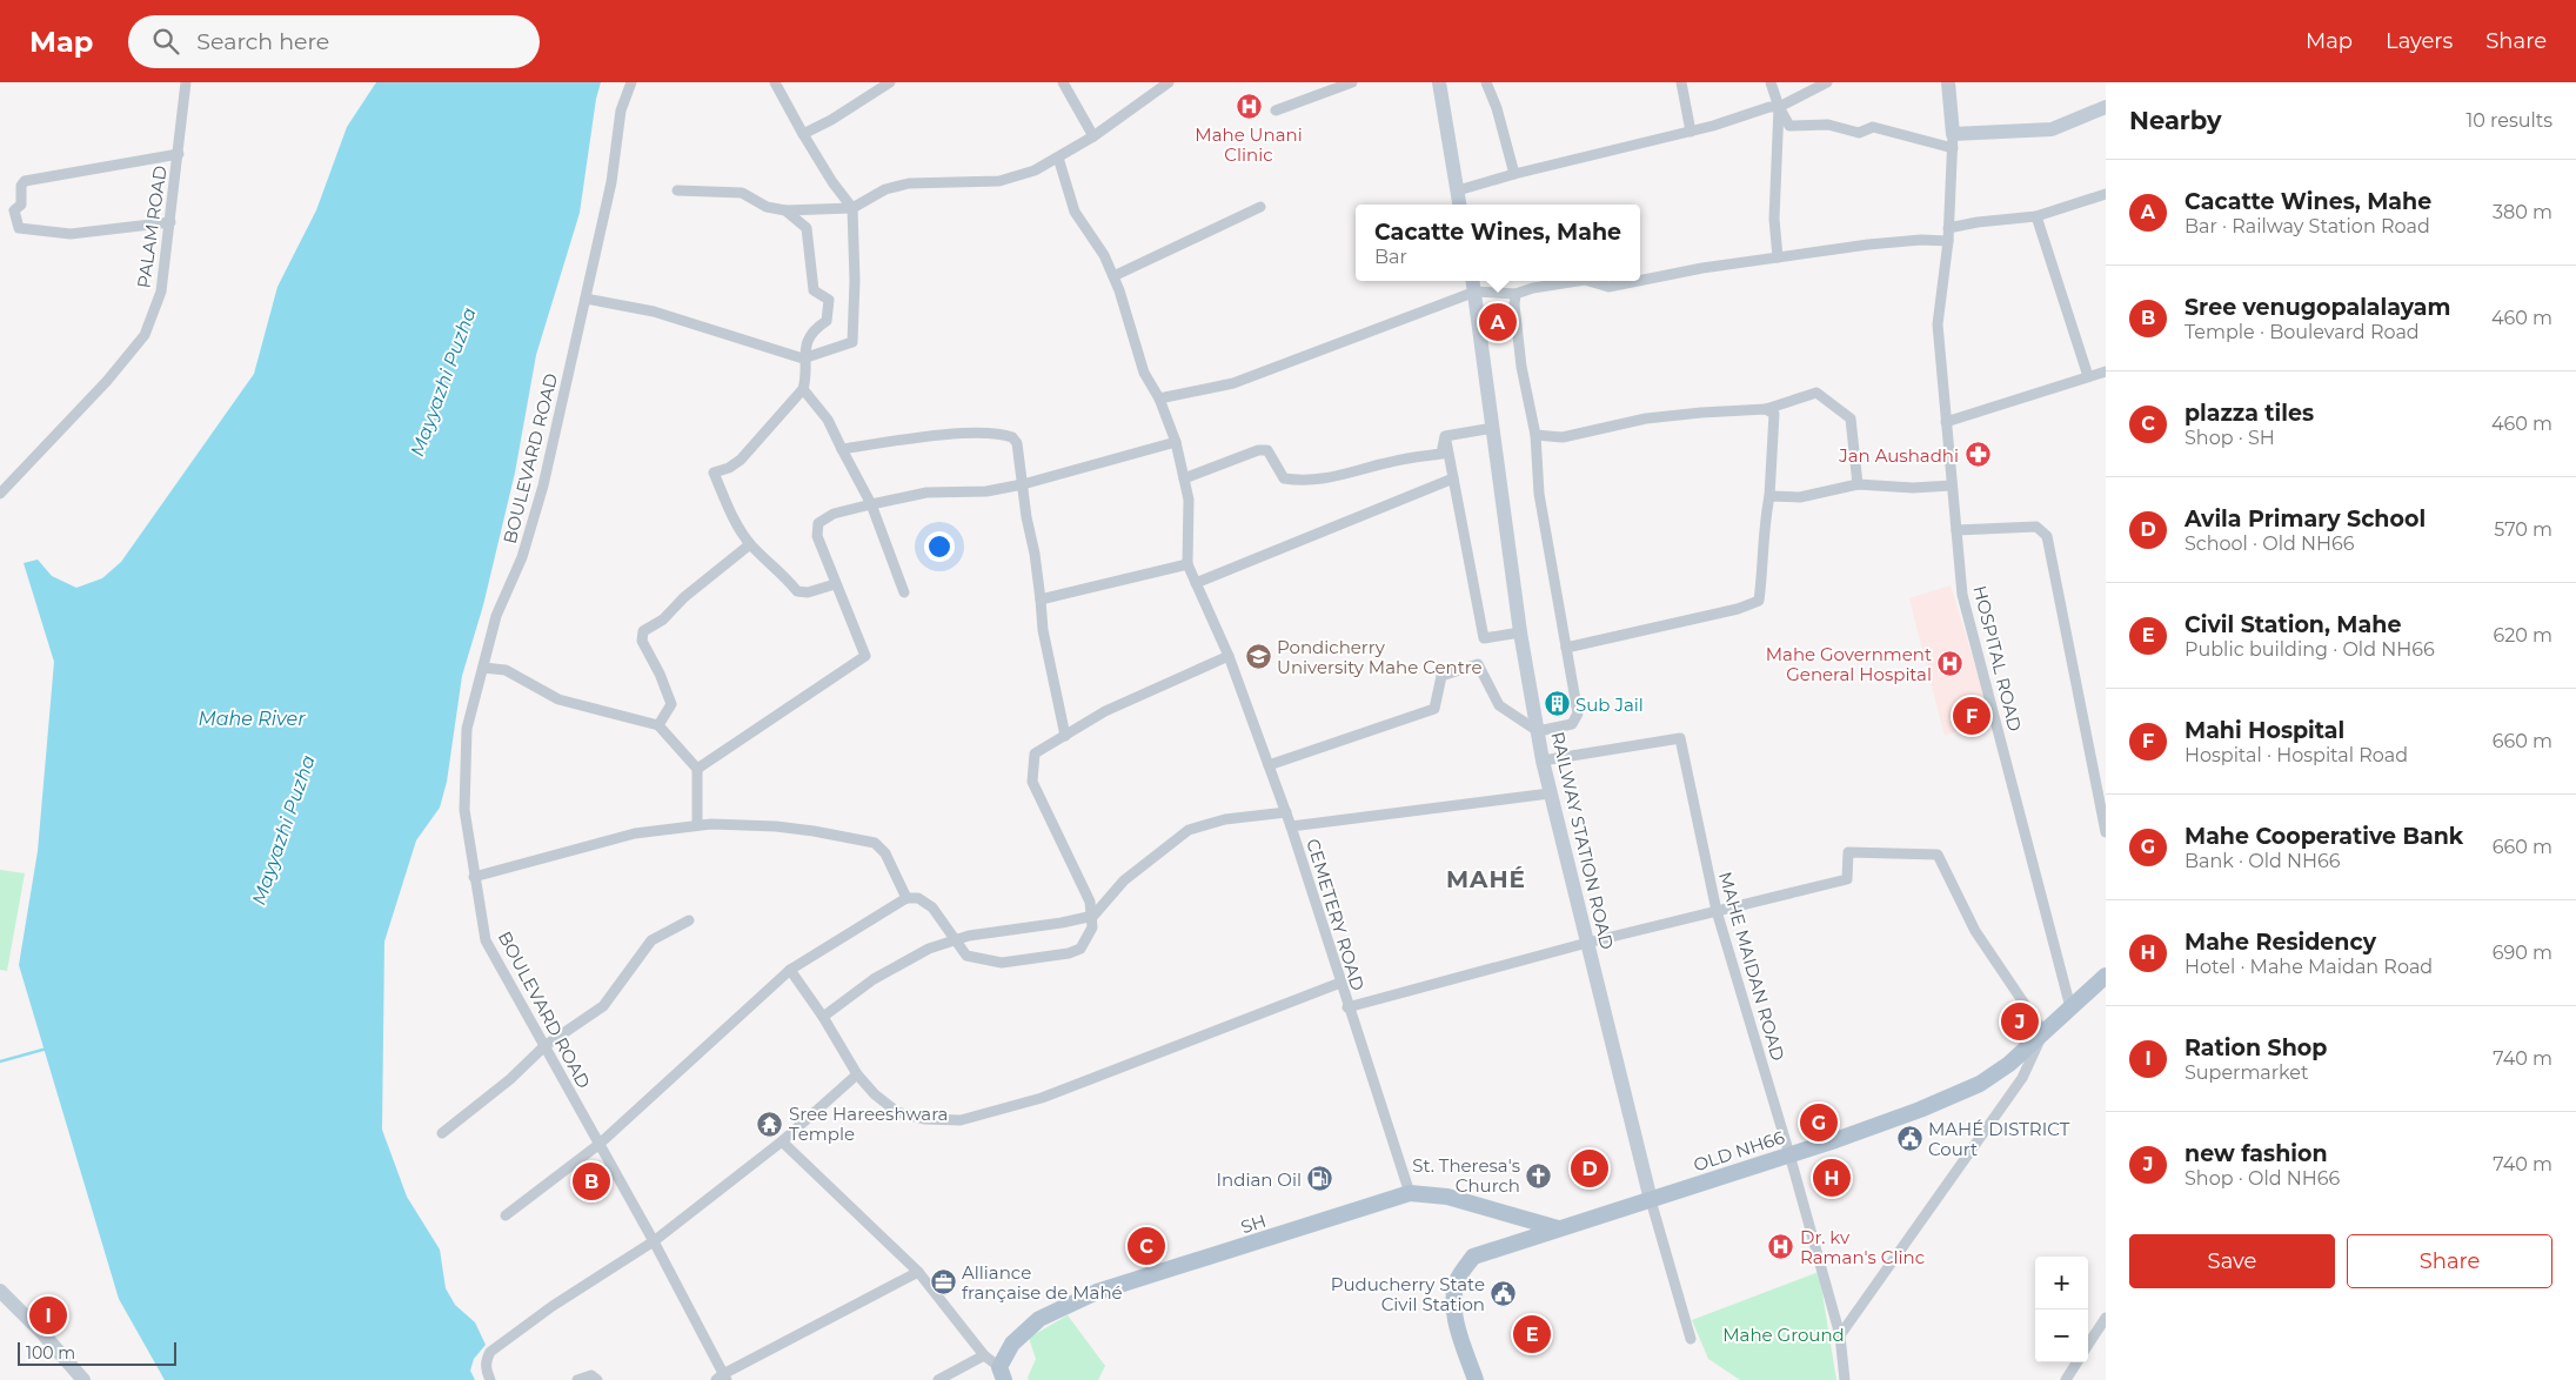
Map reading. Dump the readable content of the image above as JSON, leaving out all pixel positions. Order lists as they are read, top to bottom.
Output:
{
  "streets": {
    "main road": ["OLD NH66", "SH"],
    "street": [
      "PALAM ROAD",
      "BOULEVARD ROAD",
      "HOSPITAL ROAD",
      "RAILWAY STATION ROAD",
      "CEMETERY ROAD",
      "MAHE MAIDAN ROAD"
    ]
  },
  "crossings": [
    ["HOSPITAL ROAD", "OLD NH66"],
    ["RAILWAY STATION ROAD", "CEMETERY ROAD"],
    ["RAILWAY STATION ROAD", "MAHE MAIDAN ROAD"],
    ["RAILWAY STATION ROAD", "OLD NH66"],
    ["CEMETERY ROAD", "SH"],
    ["MAHE MAIDAN ROAD", "OLD NH66"],
    ["OLD NH66", "SH"]
  ],
  "districts": ["MAHÉ"],
  "water": ["Mayyazhi Puzha", "Mahe River"],
  "parks": ["Mahe Ground"],
  "places": {
    "hospital": ["Mahe Unani Clinic", "Mahe Government General Hospital", "Dr. kv Raman's Clinc"],
    "pharmacy": ["Jan Aushadhi"],
    "school or university": ["Pondicherry University Mahe Centre"],
    "building": ["Sub Jail"],
    "temple": ["Sree Hareeshwara Temple"],
    "public building": ["MAHÉ DISTRICT Court", "Puducherry State Civil Station"],
    "church": ["St. Theresa's Church"],
    "fuel station": ["Indian Oil"],
    "office": ["Alliance française de Mahé"]
  },
  "scale_bar": "100 m",
  "page": {
    "header": "Map",
    "search": "Search here",
    "nav": ["Map", "Layers", "Share"],
    "heading": ["Nearby", "10 results"],
    "list": [
      {
        "mark": "A",
        "name": "Cacatte Wines, Mahe",
        "note": "Bar · Railway Station Road",
        "value": "380 m"
      },
      {
        "mark": "B",
        "name": "Sree venugopalalayam",
        "note": "Temple · Boulevard Road",
        "value": "460 m"
      },
      {
        "mark": "C",
        "name": "plazza tiles",
        "note": "Shop · SH",
        "value": "460 m"
      },
      {
        "mark": "D",
        "name": "Avila Primary School",
        "note": "School · Old NH66",
        "value": "570 m"
      },
      {
        "mark": "E",
        "name": "Civil Station, Mahe",
        "note": "Public building · Old NH66",
        "value": "620 m"
      },
      {
        "mark": "F",
        "name": "Mahi Hospital",
        "note": "Hospital · Hospital Road",
        "value": "660 m"
      },
      {
        "mark": "G",
        "name": "Mahe Cooperative Bank",
        "note": "Bank · Old NH66",
        "value": "660 m"
      },
      {
        "mark": "H",
        "name": "Mahe Residency",
        "note": "Hotel · Mahe Maidan Road",
        "value": "690 m"
      },
      {
        "mark": "I",
        "name": "Ration Shop",
        "note": "Supermarket",
        "value": "740 m"
      },
      {
        "mark": "J",
        "name": "new fashion",
        "note": "Shop · Old NH66",
        "value": "740 m"
      }
    ],
    "popup": ["Cacatte Wines, Mahe", "Bar"],
    "pins": [
      "A",
      "F",
      "J",
      "G",
      "D",
      "H",
      "B",
      "C",
      "I",
      "E"
    ],
    "buttons": ["Save", "Share"],
    "map_buttons": ["+", "−"],
    "scale": "100 m"
  }
}
